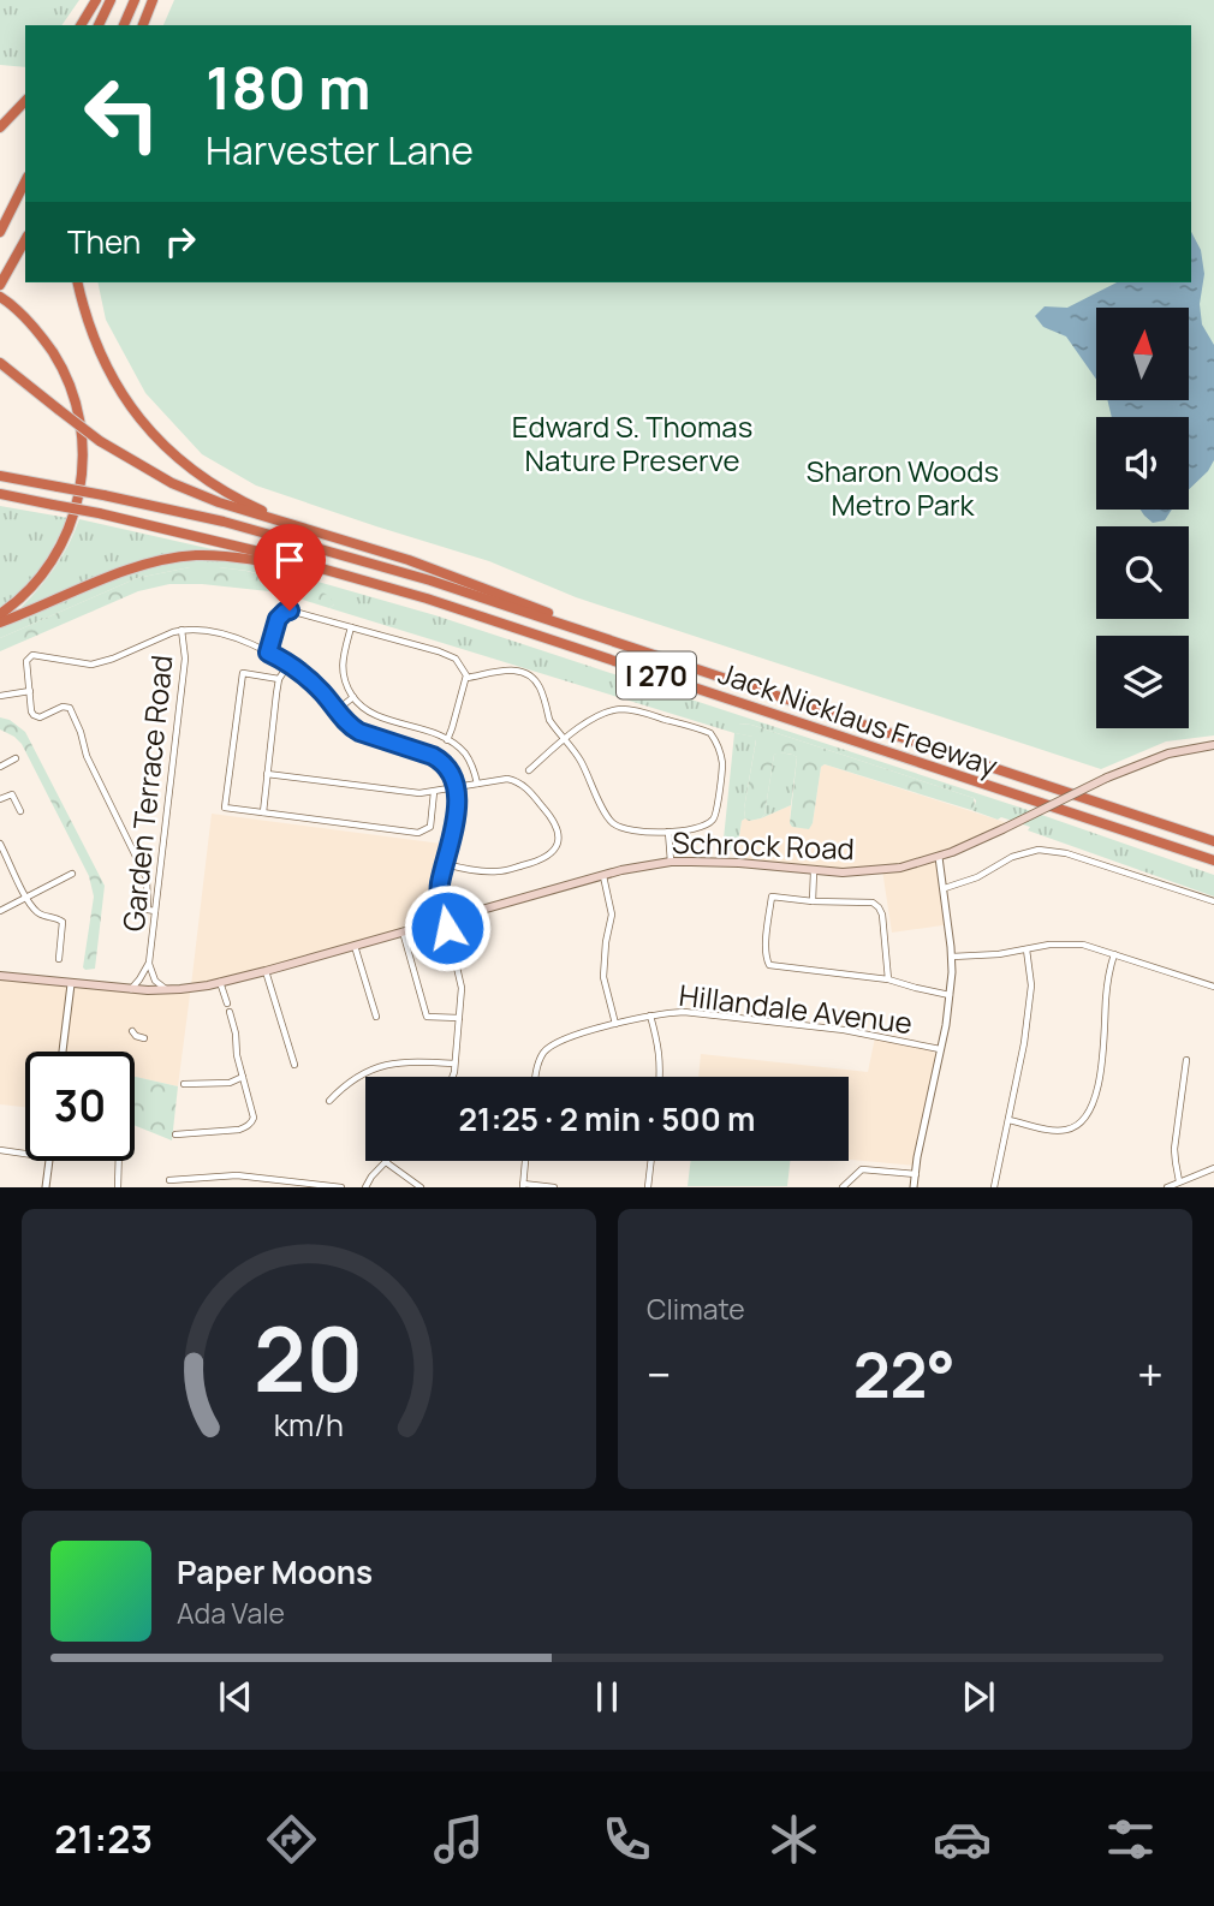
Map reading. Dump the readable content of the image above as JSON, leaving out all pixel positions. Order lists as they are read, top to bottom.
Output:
{
  "streets": {
    "highway": ["I 270", "Jack Nicklaus Freeway"],
    "main road": ["Schrock Road"],
    "street": ["Garden Terrace Road", "Hillandale Avenue"]
  },
  "crossings": [
    ["Garden Terrace Road", "Schrock Road"]
  ],
  "parks": ["Edward S. Thomas Nature Preserve", "Sharon Woods Metro Park"],
  "north": "top",
  "page": {
    "turn": ["180 m", "Harvester Lane"],
    "then": "Then",
    "limit": "30",
    "trip": "21:25 · 2 min · 500 m",
    "tile": "Climate",
    "heat": ["−", "22°", "+"],
    "song": ["Paper Moons", "Ada Vale"],
    "tabs": "21:23",
    "gauge": ["20", "km/h"]
  }
}
